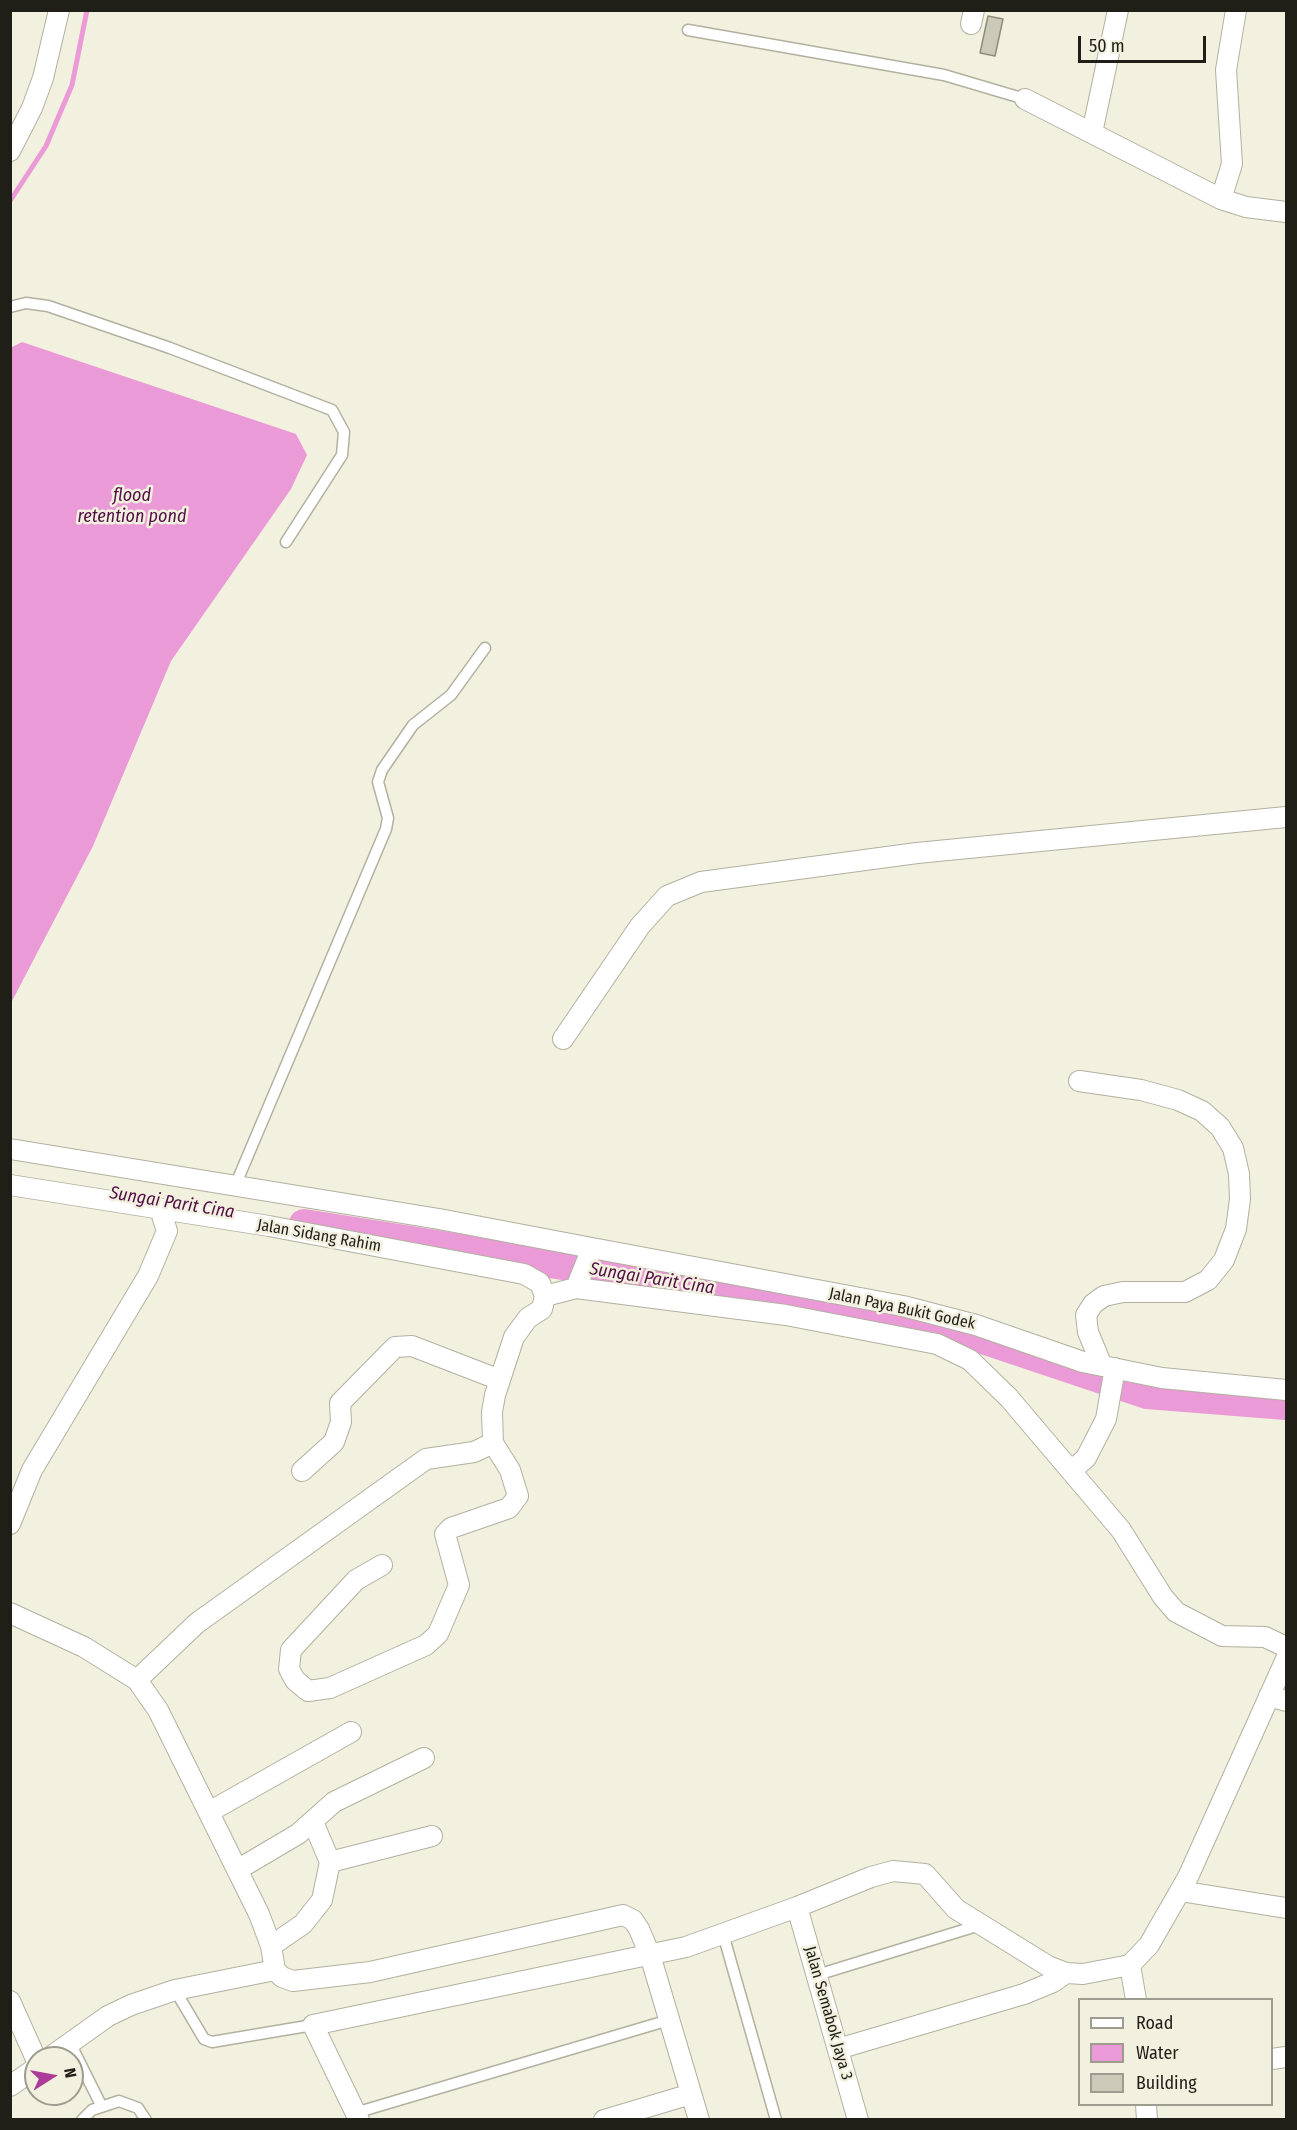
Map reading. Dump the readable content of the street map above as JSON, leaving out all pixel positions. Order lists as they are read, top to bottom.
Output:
{
  "streets": {
    "street": ["Jalan Sidang Rahim", "Jalan Paya Bukit Godek", "Jalan Semabok Jaya 3"]
  },
  "water": ["flood retention pond", "Sungai Parit Cina"],
  "legend": ["Road", "Water", "Building"],
  "scale_bar": "50 m",
  "north": "right"
}
